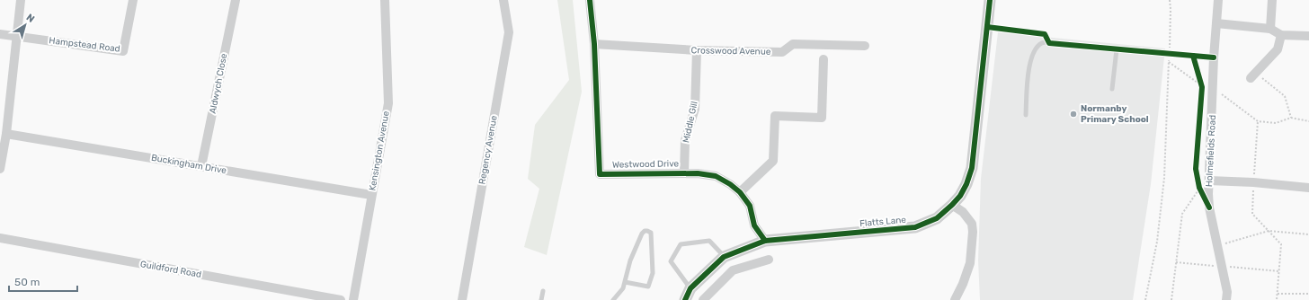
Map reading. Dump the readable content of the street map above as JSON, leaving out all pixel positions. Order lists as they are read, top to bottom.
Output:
{
  "streets": {
    "street": [
      "Hampstead Road",
      "Crosswood Avenue",
      "Aldwych Close",
      "Middle Gill",
      "Regency Avenue",
      "Kensington Avenue",
      "Holmefields Road",
      "Buckingham Drive",
      "Westwood Drive",
      "Flatts Lane",
      "Guildford Road"
    ]
  },
  "crossings": [
    ["Crosswood Avenue", "Middle Gill"],
    ["Crosswood Avenue", "Westwood Drive"],
    ["Aldwych Close", "Buckingham Drive"],
    ["Middle Gill", "Westwood Drive"],
    ["Kensington Avenue", "Buckingham Drive"],
    ["Westwood Drive", "Flatts Lane"]
  ],
  "places": ["Normanby Primary School"],
  "scale_bar": "50 m",
  "north": "top right"
}
